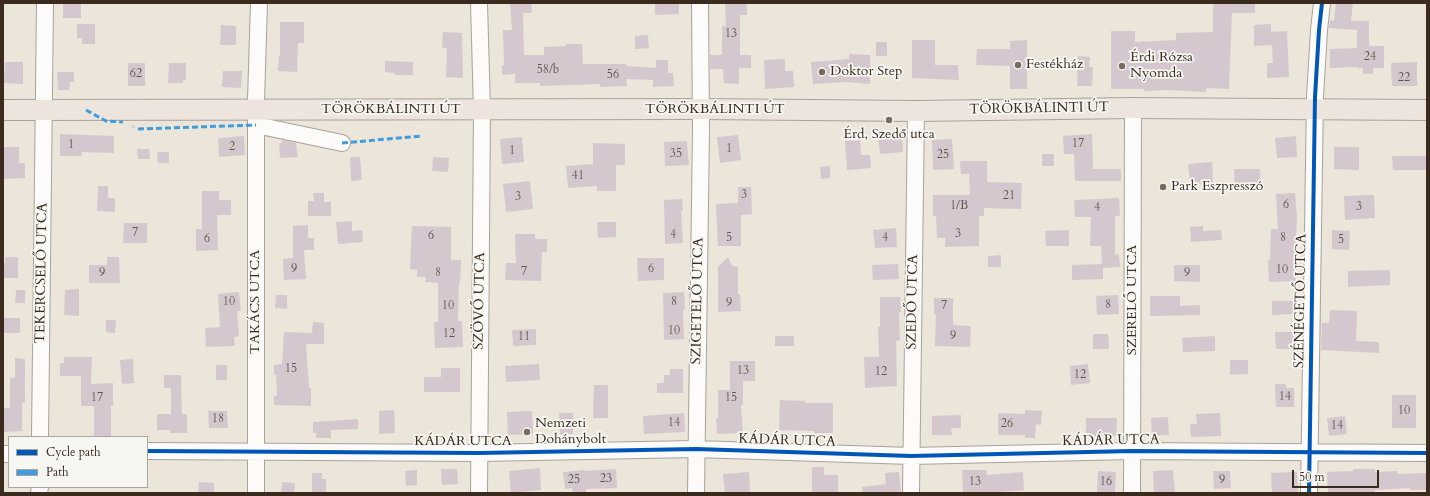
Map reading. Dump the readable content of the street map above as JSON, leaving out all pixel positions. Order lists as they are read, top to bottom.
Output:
{
  "streets": {
    "main road": ["TÖRÖKBÁLINTI ÚT"],
    "street": [
      "TEKERCSELŐ UTCA",
      "SZERELŐ UTCA",
      "SZÖVŐ UTCA",
      "SZIGETELŐ UTCA",
      "SZÉNÉGETŐ UTCA",
      "TAKÁCS UTCA",
      "SZEDŐ UTCA",
      "KÁDÁR UTCA"
    ]
  },
  "crossings": [
    ["TÖRÖKBÁLINTI ÚT", "TEKERCSELŐ UTCA"],
    ["TÖRÖKBÁLINTI ÚT", "SZERELŐ UTCA"],
    ["TÖRÖKBÁLINTI ÚT", "SZÖVŐ UTCA"],
    ["TÖRÖKBÁLINTI ÚT", "SZIGETELŐ UTCA"],
    ["TÖRÖKBÁLINTI ÚT", "SZÉNÉGETŐ UTCA"],
    ["TÖRÖKBÁLINTI ÚT", "TAKÁCS UTCA"],
    ["TÖRÖKBÁLINTI ÚT", "SZEDŐ UTCA"],
    ["SZERELŐ UTCA", "KÁDÁR UTCA"],
    ["SZÖVŐ UTCA", "KÁDÁR UTCA"],
    ["SZIGETELŐ UTCA", "KÁDÁR UTCA"],
    ["SZÉNÉGETŐ UTCA", "KÁDÁR UTCA"],
    ["TAKÁCS UTCA", "KÁDÁR UTCA"],
    ["SZEDŐ UTCA", "KÁDÁR UTCA"]
  ],
  "places": [
    "Festékház",
    "Érdi Rózsa Nyomda",
    "Doktor Step",
    "Érd, Szedő utca",
    "Park Eszpresszó",
    "Nemzeti Dohánybolt"
  ],
  "house_numbers": [
    "13",
    "24",
    "58/b",
    "62",
    "56",
    "22",
    "17",
    "1",
    "2",
    "1",
    "1",
    "35",
    "25",
    "41",
    "3",
    "21",
    "3",
    "6",
    "1/B",
    "3",
    "4",
    "7",
    "3",
    "4",
    "6",
    "5",
    "4",
    "8",
    "6",
    "5",
    "9",
    "6",
    "10",
    "7",
    "9",
    "8",
    "9",
    "10",
    "8",
    "9",
    "8",
    "10",
    "7",
    "10",
    "12",
    "9",
    "11",
    "15",
    "13",
    "12",
    "12",
    "14",
    "17",
    "15",
    "10",
    "18",
    "14",
    "26",
    "14",
    "23",
    "25",
    "9",
    "13",
    "16"
  ],
  "legend": ["Cycle path", "Path"],
  "scale_bar": "50 m"
}
